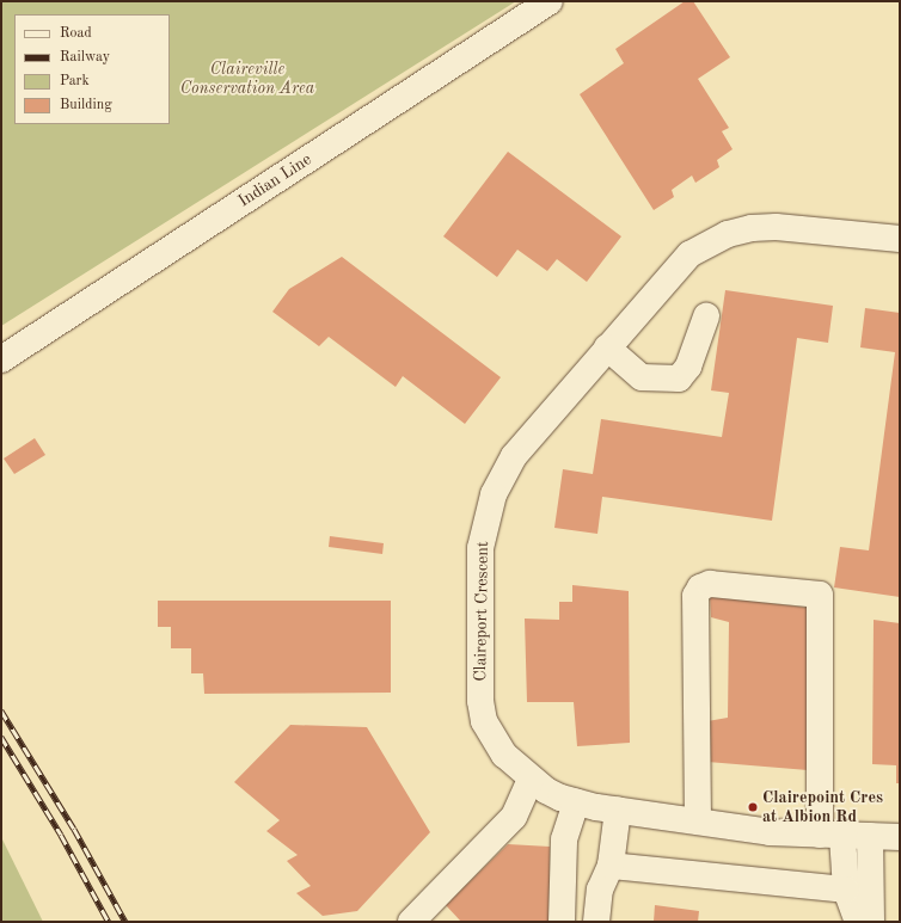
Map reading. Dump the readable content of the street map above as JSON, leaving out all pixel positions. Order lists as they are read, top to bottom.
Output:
{
  "streets": {
    "street": ["Indian Line", "Claireport Crescent"]
  },
  "parks": ["Claireville Conservation Area"],
  "places": ["Clairepoint Cres at Albion Rd"],
  "legend": [
    "Road",
    "Railway",
    "Park",
    "Building"
  ]
}
